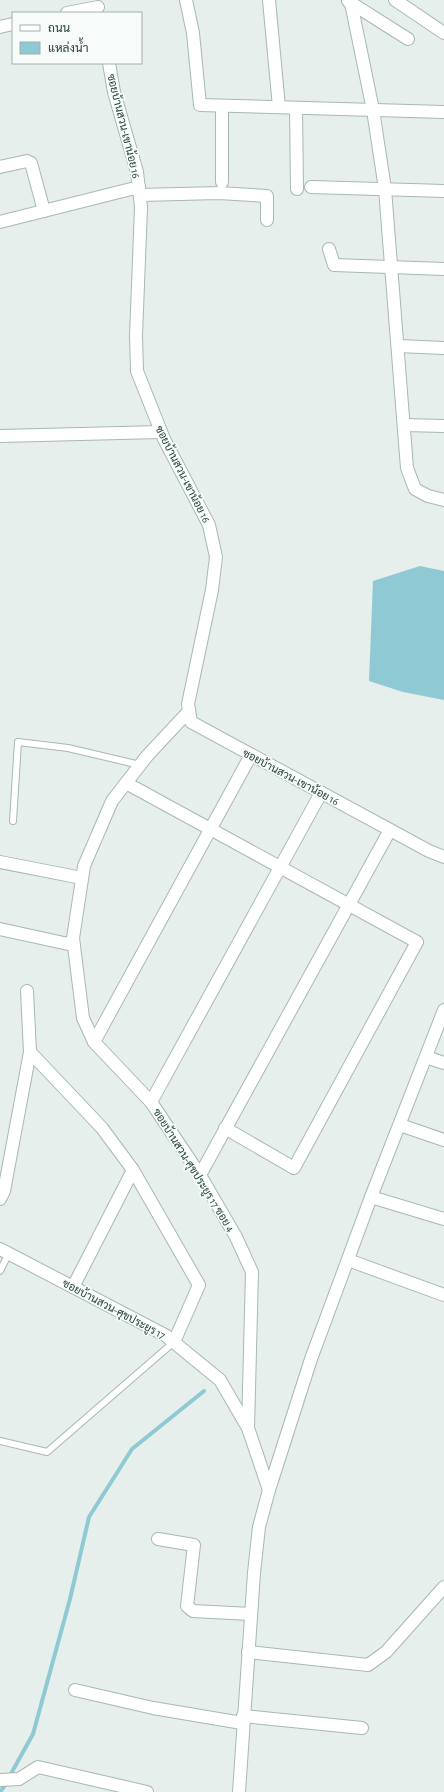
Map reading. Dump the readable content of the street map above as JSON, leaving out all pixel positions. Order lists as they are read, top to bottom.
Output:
{
  "streets": {
    "street": ["ซอยบ้านสวน-เขาน้อย 16", "ซอยบ้านสวน-ศุขประยูร 17 ซอย 4", "ซอยบ้านสวน-ศุขประยูร 17"]
  },
  "crossings": [
    ["ซอยบ้านสวน-เขาน้อย 16", "ซอยบ้านสวน-ศุขประยูร 17 ซอย 4"],
    ["ซอยบ้านสวน-ศุขประยูร 17 ซอย 4", "ซอยบ้านสวน-ศุขประยูร 17"]
  ],
  "legend": ["ถนน", "แหล่งน้ำ"]
}
